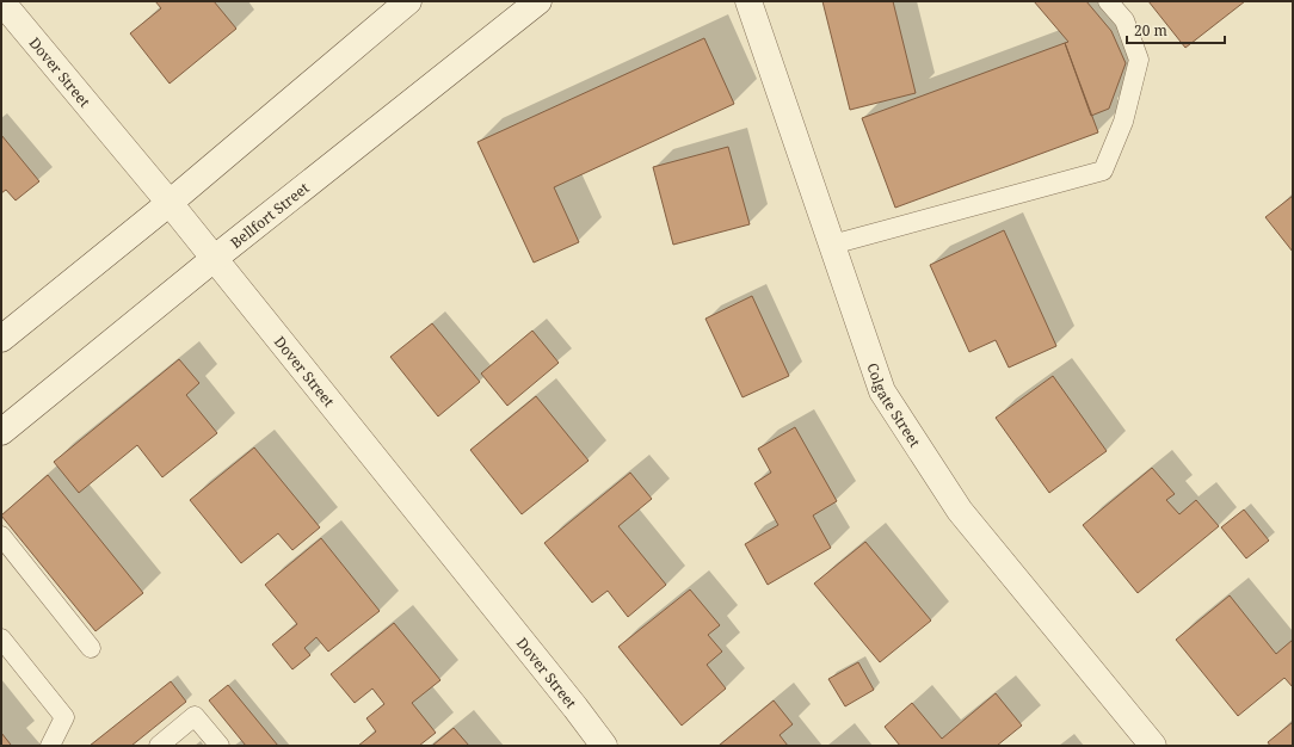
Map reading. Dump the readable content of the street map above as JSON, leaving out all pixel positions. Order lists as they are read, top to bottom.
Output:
{
  "streets": {
    "street": ["Dover Street", "Bellfort Street", "Colgate Street"]
  },
  "crossings": [
    ["Dover Street", "Bellfort Street"]
  ],
  "scale_bar": "20 m"
}
